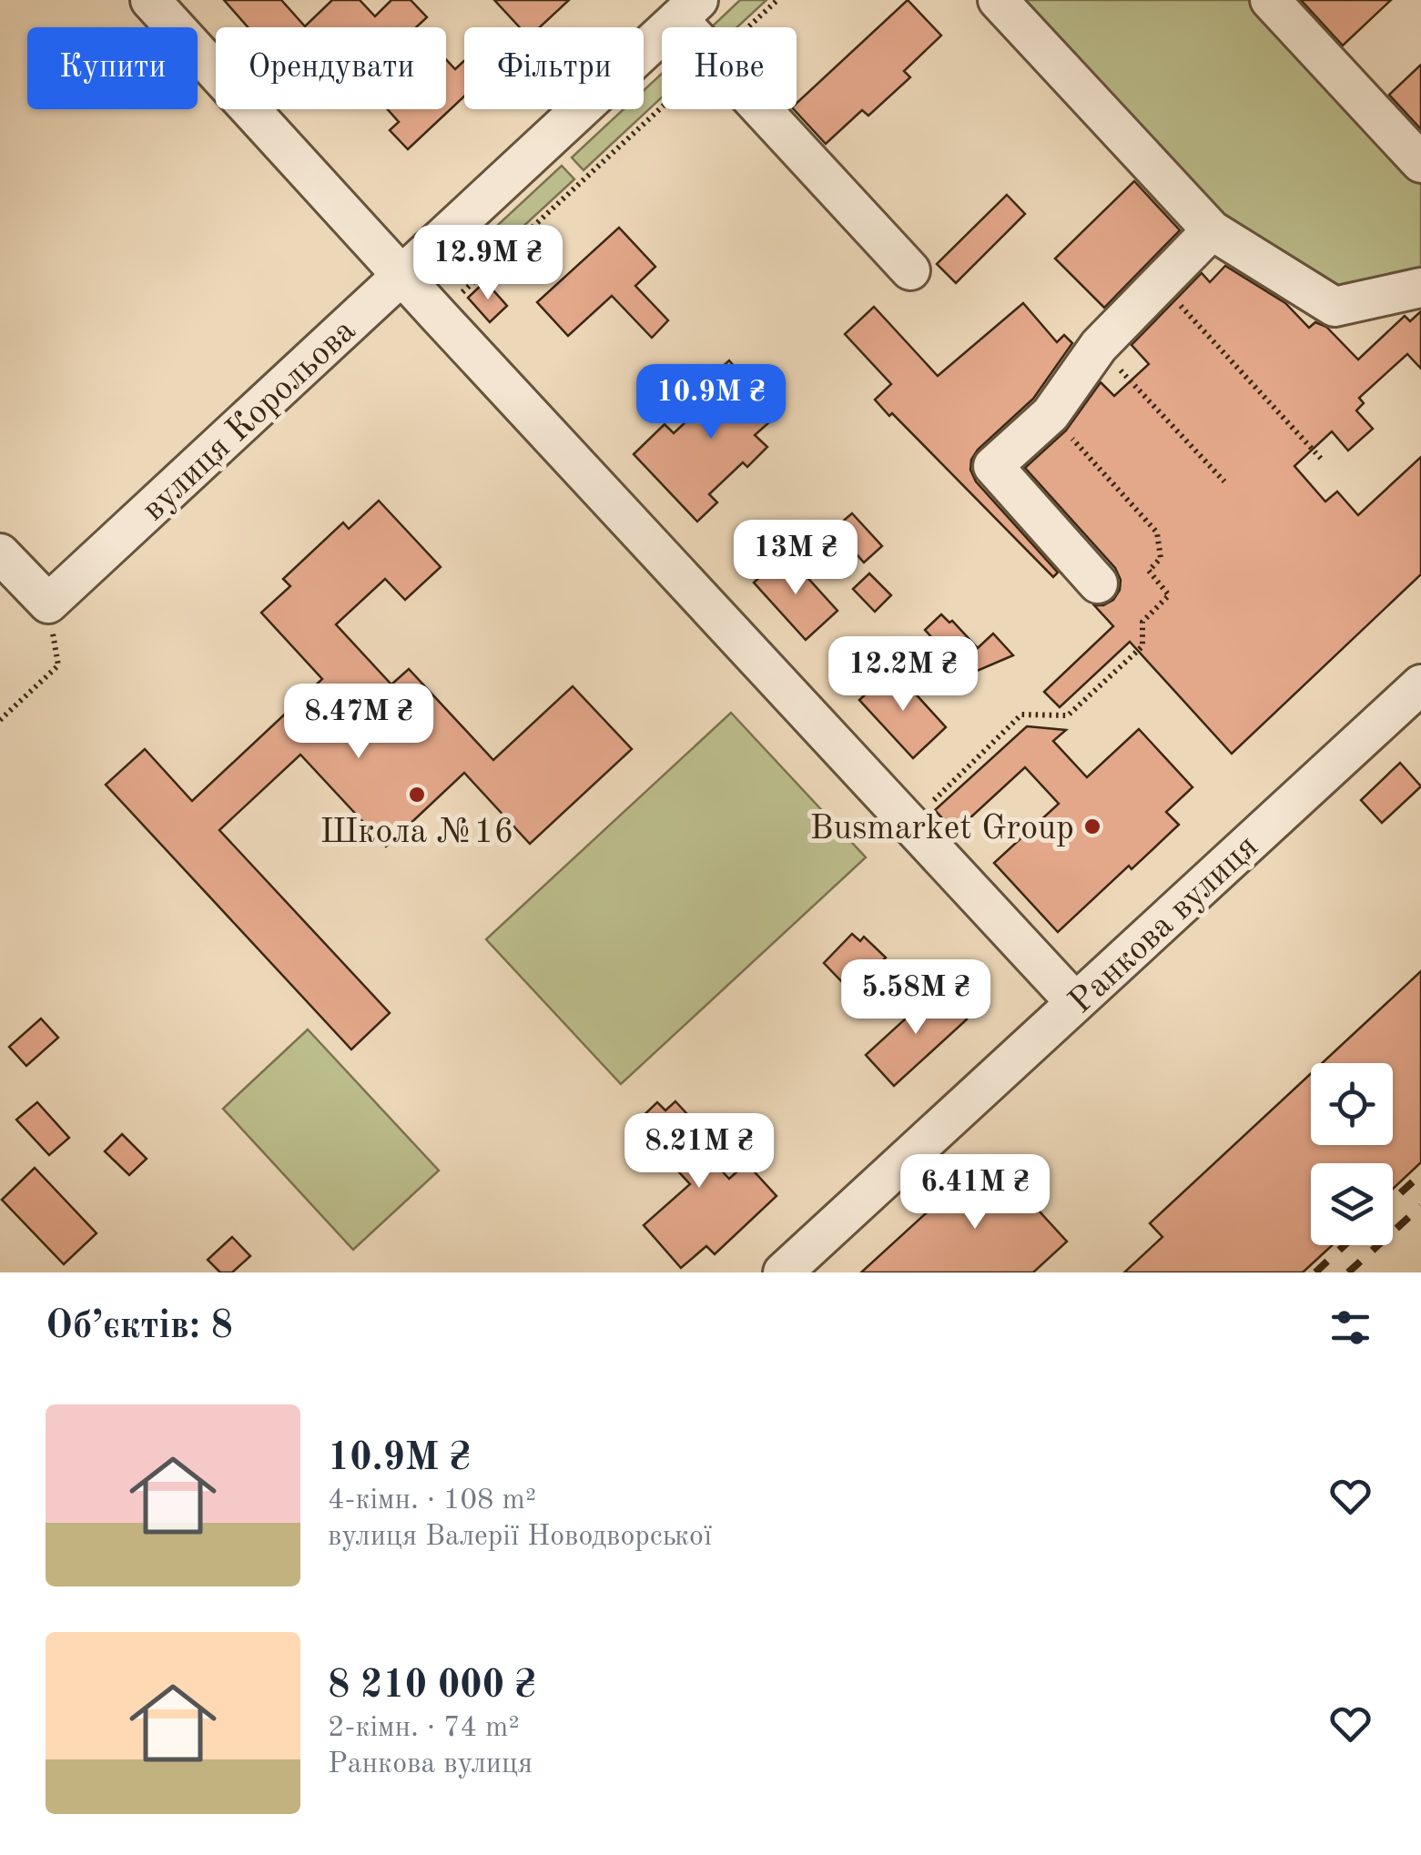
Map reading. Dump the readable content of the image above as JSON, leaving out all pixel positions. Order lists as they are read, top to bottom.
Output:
{
  "streets": {
    "street": ["вулиця Корольова", "Ранкова вулиця"]
  },
  "places": ["Школа №16", "Busmarket Group"],
  "page": {
    "chip": [
      "Купити",
      "Орендувати",
      "Фільтри",
      "Нове"
    ],
    "price": [
      "12.9M ₴",
      "10.9M ₴",
      "13M ₴",
      "12.2M ₴",
      "8.47M ₴",
      "5.58M ₴",
      "8.21M ₴",
      "6.41M ₴"
    ],
    "heading": "Об’єктів: 8",
    "list": [
      {
        "name": "10.9M ₴",
        "note": "4-кімн. · 108 m² · вулиця Валерії Новодворської"
      },
      {
        "name": "8 210 000 ₴",
        "note": "2-кімн. · 74 m² · Ранкова вулиця"
      }
    ]
  }
}
